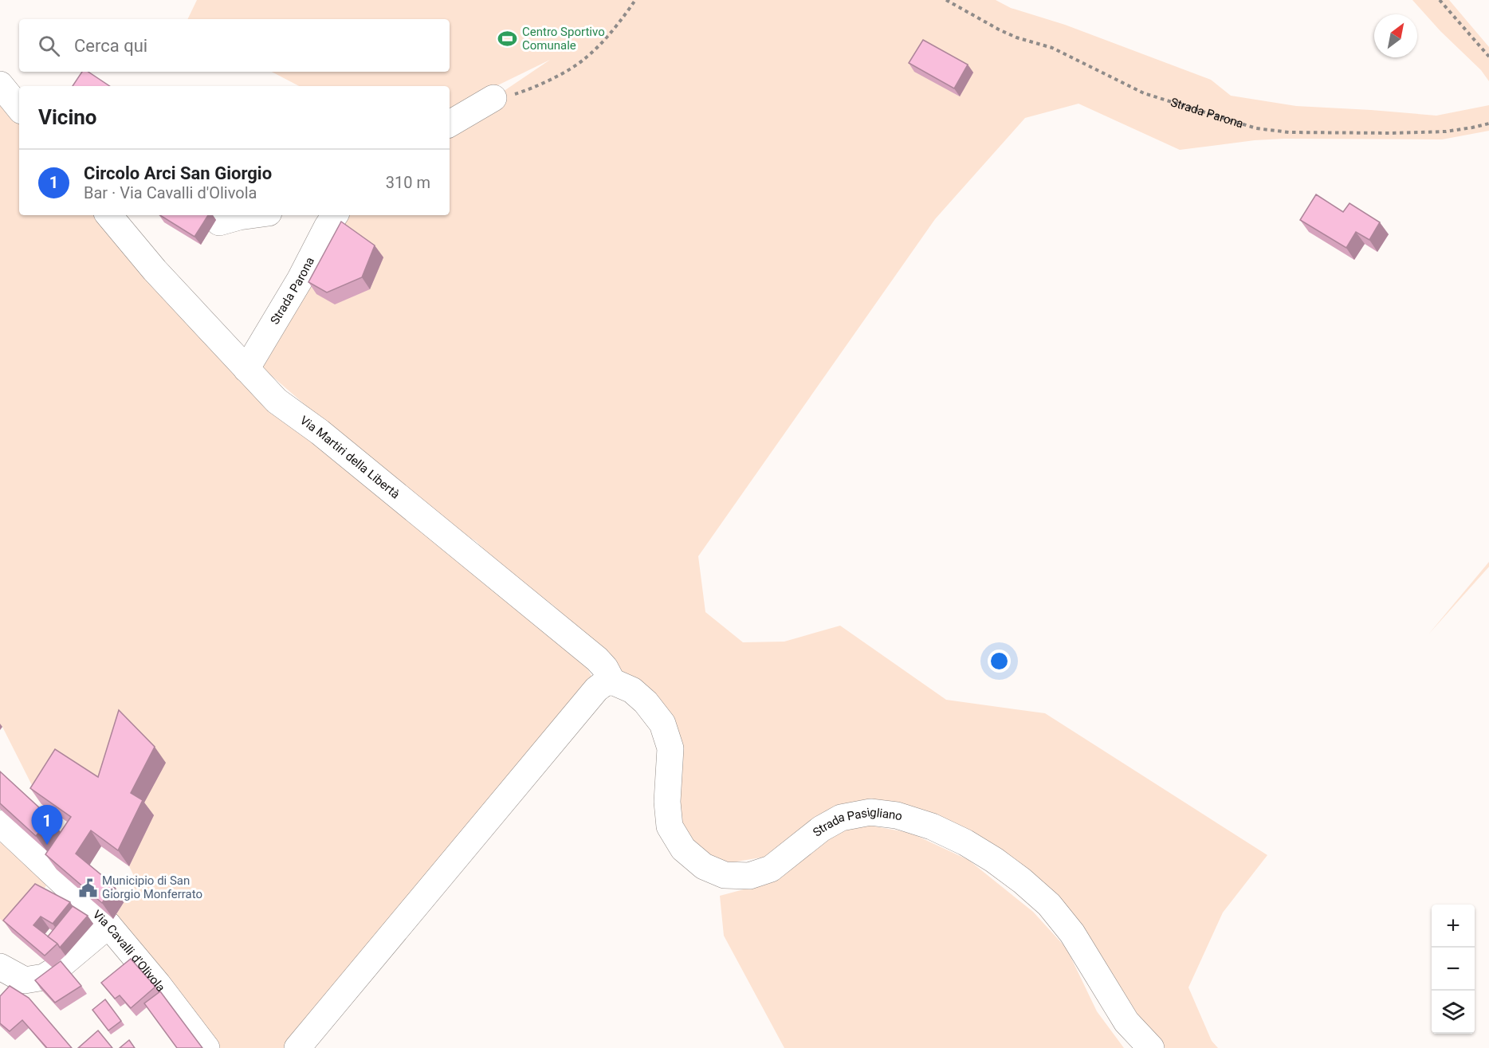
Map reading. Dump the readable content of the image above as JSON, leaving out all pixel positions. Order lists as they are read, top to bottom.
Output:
{
  "streets": {
    "street": [
      "Strada Parona",
      "Via Martiri della Libertà",
      "Strada Pasigliano",
      "Via Cavalli d'Olivola"
    ]
  },
  "crossings": [
    ["Strada Parona", "Via Martiri della Libertà"],
    ["Via Martiri della Libertà", "Strada Pasigliano"]
  ],
  "places": {
    "sports": ["Centro Sportivo Comunale"],
    "public building": ["Municipio di San Giorgio Monferrato"]
  },
  "north": "top right",
  "page": {
    "search": "Cerca qui",
    "heading": "Vicino",
    "list": [
      {
        "mark": "1",
        "name": "Circolo Arci San Giorgio",
        "note": "Bar · Via Cavalli d'Olivola",
        "value": "310 m"
      }
    ],
    "pins": "1",
    "map_buttons": ["+", "−"]
  }
}
